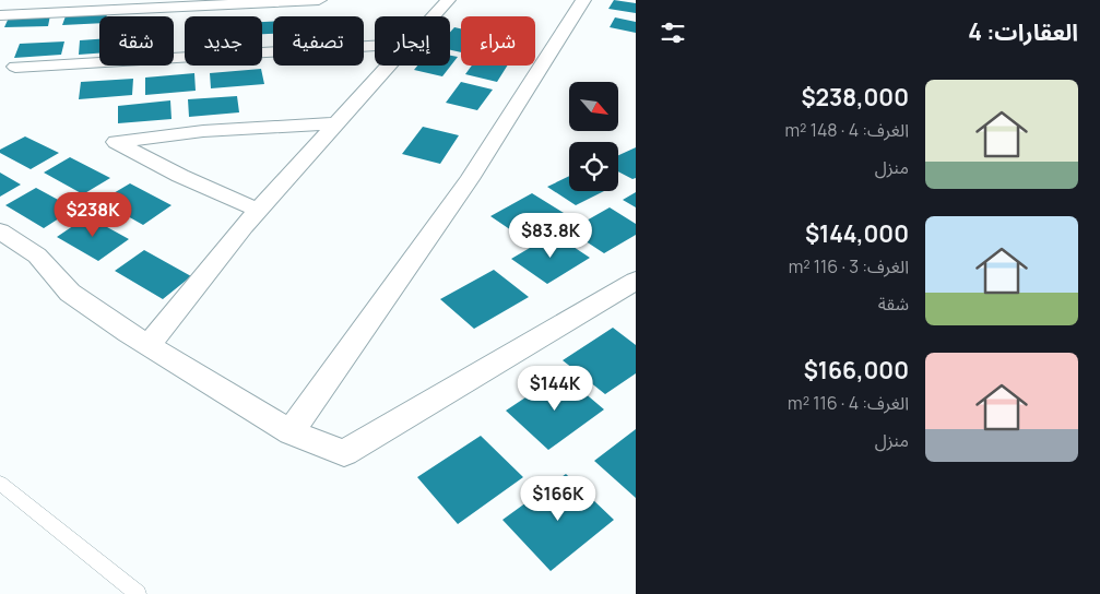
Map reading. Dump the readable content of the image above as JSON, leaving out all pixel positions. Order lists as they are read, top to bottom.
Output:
{
  "north": "bottom right",
  "page": {
    "heading": "العقارات: 4",
    "chip": [
      "شراء",
      "إيجار",
      "تصفية",
      "جديد",
      "شقة"
    ],
    "list": [
      {
        "name": "$238,000",
        "note": "الغرف: 4 · 148 m² · منزل"
      },
      {
        "name": "$144,000",
        "note": "الغرف: 3 · 116 m² · شقة"
      },
      {
        "name": "$166,000",
        "note": "الغرف: 4 · 116 m² · منزل"
      }
    ],
    "price": [
      "$238K",
      "$83.8K",
      "$144K",
      "$166K"
    ]
  }
}
